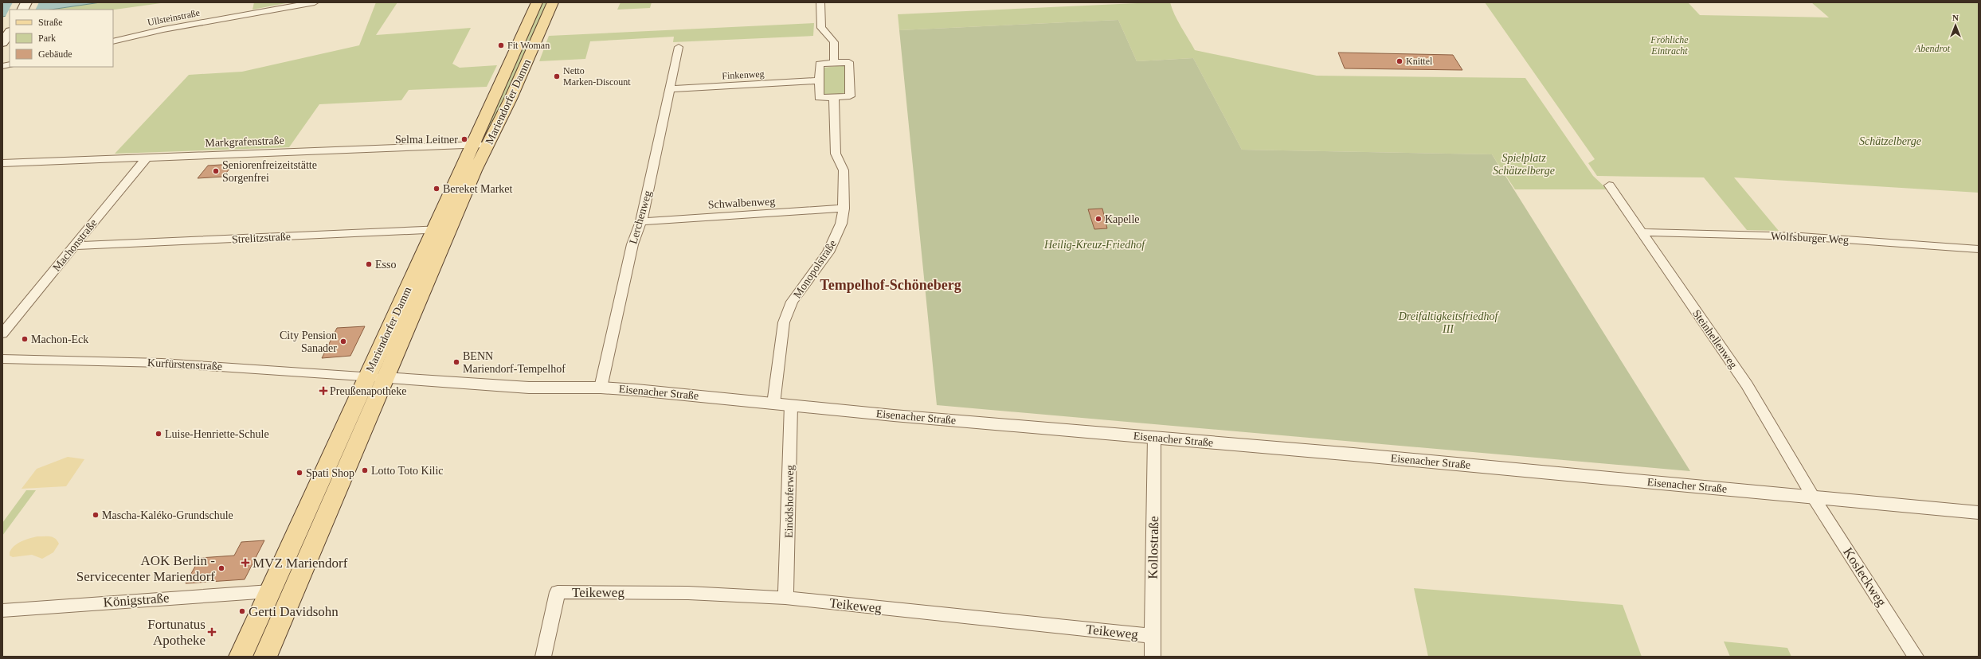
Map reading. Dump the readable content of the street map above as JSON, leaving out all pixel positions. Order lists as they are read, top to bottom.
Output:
{
  "streets": {
    "main road": ["Mariendorfer Damm"],
    "street": [
      "Ullsteinstraße",
      "Finkenweg",
      "Markgrafenstraße",
      "Schwalbenweg",
      "Lerchenweg",
      "Strelitzstraße",
      "Wolfsburger Weg",
      "Machonstraße",
      "Monopolstraße",
      "Steinhellenweg",
      "Kurfürstenstraße",
      "Eisenacher Straße",
      "Einödshoferweg",
      "Kollostraße",
      "Kosleckweg",
      "Teikeweg",
      "Königstraße"
    ]
  },
  "crossings": [
    ["Finkenweg", "Lerchenweg"],
    ["Mariendorfer Damm", "Markgrafenstraße"],
    ["Mariendorfer Damm", "Strelitzstraße"],
    ["Mariendorfer Damm", "Kurfürstenstraße"],
    ["Mariendorfer Damm", "Eisenacher Straße"],
    ["Mariendorfer Damm", "Königstraße"],
    ["Markgrafenstraße", "Machonstraße"],
    ["Schwalbenweg", "Lerchenweg"],
    ["Schwalbenweg", "Monopolstraße"],
    ["Lerchenweg", "Eisenacher Straße"],
    ["Strelitzstraße", "Machonstraße"],
    ["Wolfsburger Weg", "Steinhellenweg"],
    ["Monopolstraße", "Eisenacher Straße"],
    ["Steinhellenweg", "Eisenacher Straße"],
    ["Steinhellenweg", "Kosleckweg"],
    ["Kurfürstenstraße", "Eisenacher Straße"],
    ["Eisenacher Straße", "Einödshoferweg"],
    ["Eisenacher Straße", "Kollostraße"],
    ["Eisenacher Straße", "Kosleckweg"],
    ["Einödshoferweg", "Teikeweg"],
    ["Kollostraße", "Teikeweg"]
  ],
  "districts": ["Tempelhof-Schöneberg"],
  "parks": [
    "Fröhliche Eintracht",
    "Abendrot",
    "Schätzelberge",
    "Spielplatz Schätzelberge",
    "Heilig-Kreuz-Friedhof",
    "Dreifaltigkeitsfriedhof III"
  ],
  "places": {
    "other": [
      "Fit Woman",
      "Knittel",
      "Netto Marken-Discount",
      "Selma Leitner",
      "Seniorenfreizeitstätte Sorgenfrei",
      "Bereket Market",
      "Kapelle",
      "Esso",
      "Machon-Eck",
      "City Pension Sanader",
      "BENN Mariendorf-Tempelhof",
      "Luise-Henriette-Schule",
      "Lotto Toto Kilic",
      "Spati Shop",
      "Mascha-Kaléko-Grundschule",
      "AOK Berlin - Servicecenter Mariendorf",
      "Gerti Davidsohn"
    ],
    "health": ["Preußenapotheke", "MVZ Mariendorf", "Fortunatus Apotheke"]
  },
  "legend": ["Straße", "Park", "Gebäude"],
  "north": "top"
}
